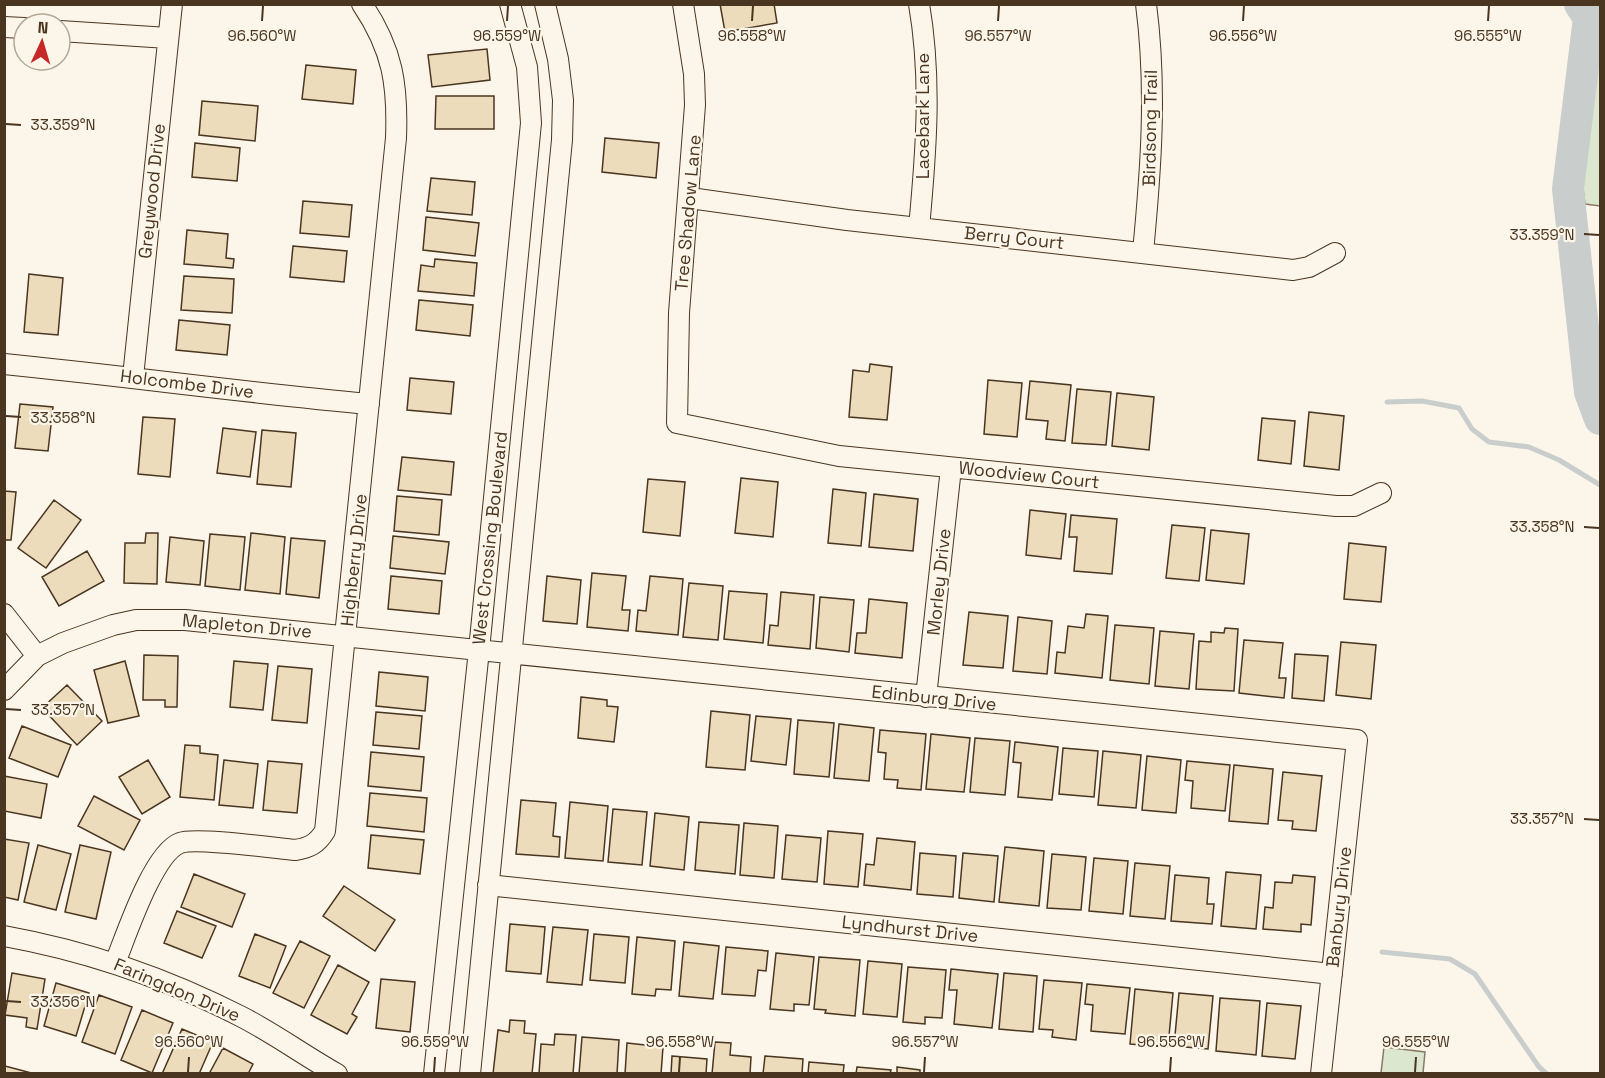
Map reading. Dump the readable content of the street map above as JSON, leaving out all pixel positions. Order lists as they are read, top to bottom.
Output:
{
  "streets": {
    "street": [
      "Lacebark Lane",
      "Birdsong Trail",
      "Greywood Drive",
      "Tree Shadow Lane",
      "Berry Court",
      "Holcombe Drive",
      "Woodview Court",
      "West Crossing Boulevard",
      "Highberry Drive",
      "Morley Drive",
      "Mapleton Drive",
      "Edinburg Drive",
      "Banbury Drive",
      "Lyndhurst Drive",
      "Faringdon Drive"
    ]
  },
  "crossings": [
    ["Lacebark Lane", "Berry Court"],
    ["Birdsong Trail", "Berry Court"],
    ["Greywood Drive", "Holcombe Drive"],
    ["Tree Shadow Lane", "Berry Court"],
    ["Tree Shadow Lane", "Woodview Court"],
    ["Holcombe Drive", "Highberry Drive"],
    ["Woodview Court", "Morley Drive"],
    ["West Crossing Boulevard", "Mapleton Drive"],
    ["West Crossing Boulevard", "Edinburg Drive"],
    ["West Crossing Boulevard", "Lyndhurst Drive"],
    ["Highberry Drive", "Mapleton Drive"],
    ["Highberry Drive", "Faringdon Drive"],
    ["Morley Drive", "Edinburg Drive"],
    ["Mapleton Drive", "Edinburg Drive"],
    ["Edinburg Drive", "Banbury Drive"],
    ["Banbury Drive", "Lyndhurst Drive"]
  ],
  "north": "top",
  "coordinates": [
    "96.560°W",
    "96.559°W",
    "96.558°W",
    "96.557°W",
    "96.556°W",
    "96.555°W",
    "33.359°N",
    "33.358°N",
    "33.357°N",
    "33.356°N"
  ]
}
